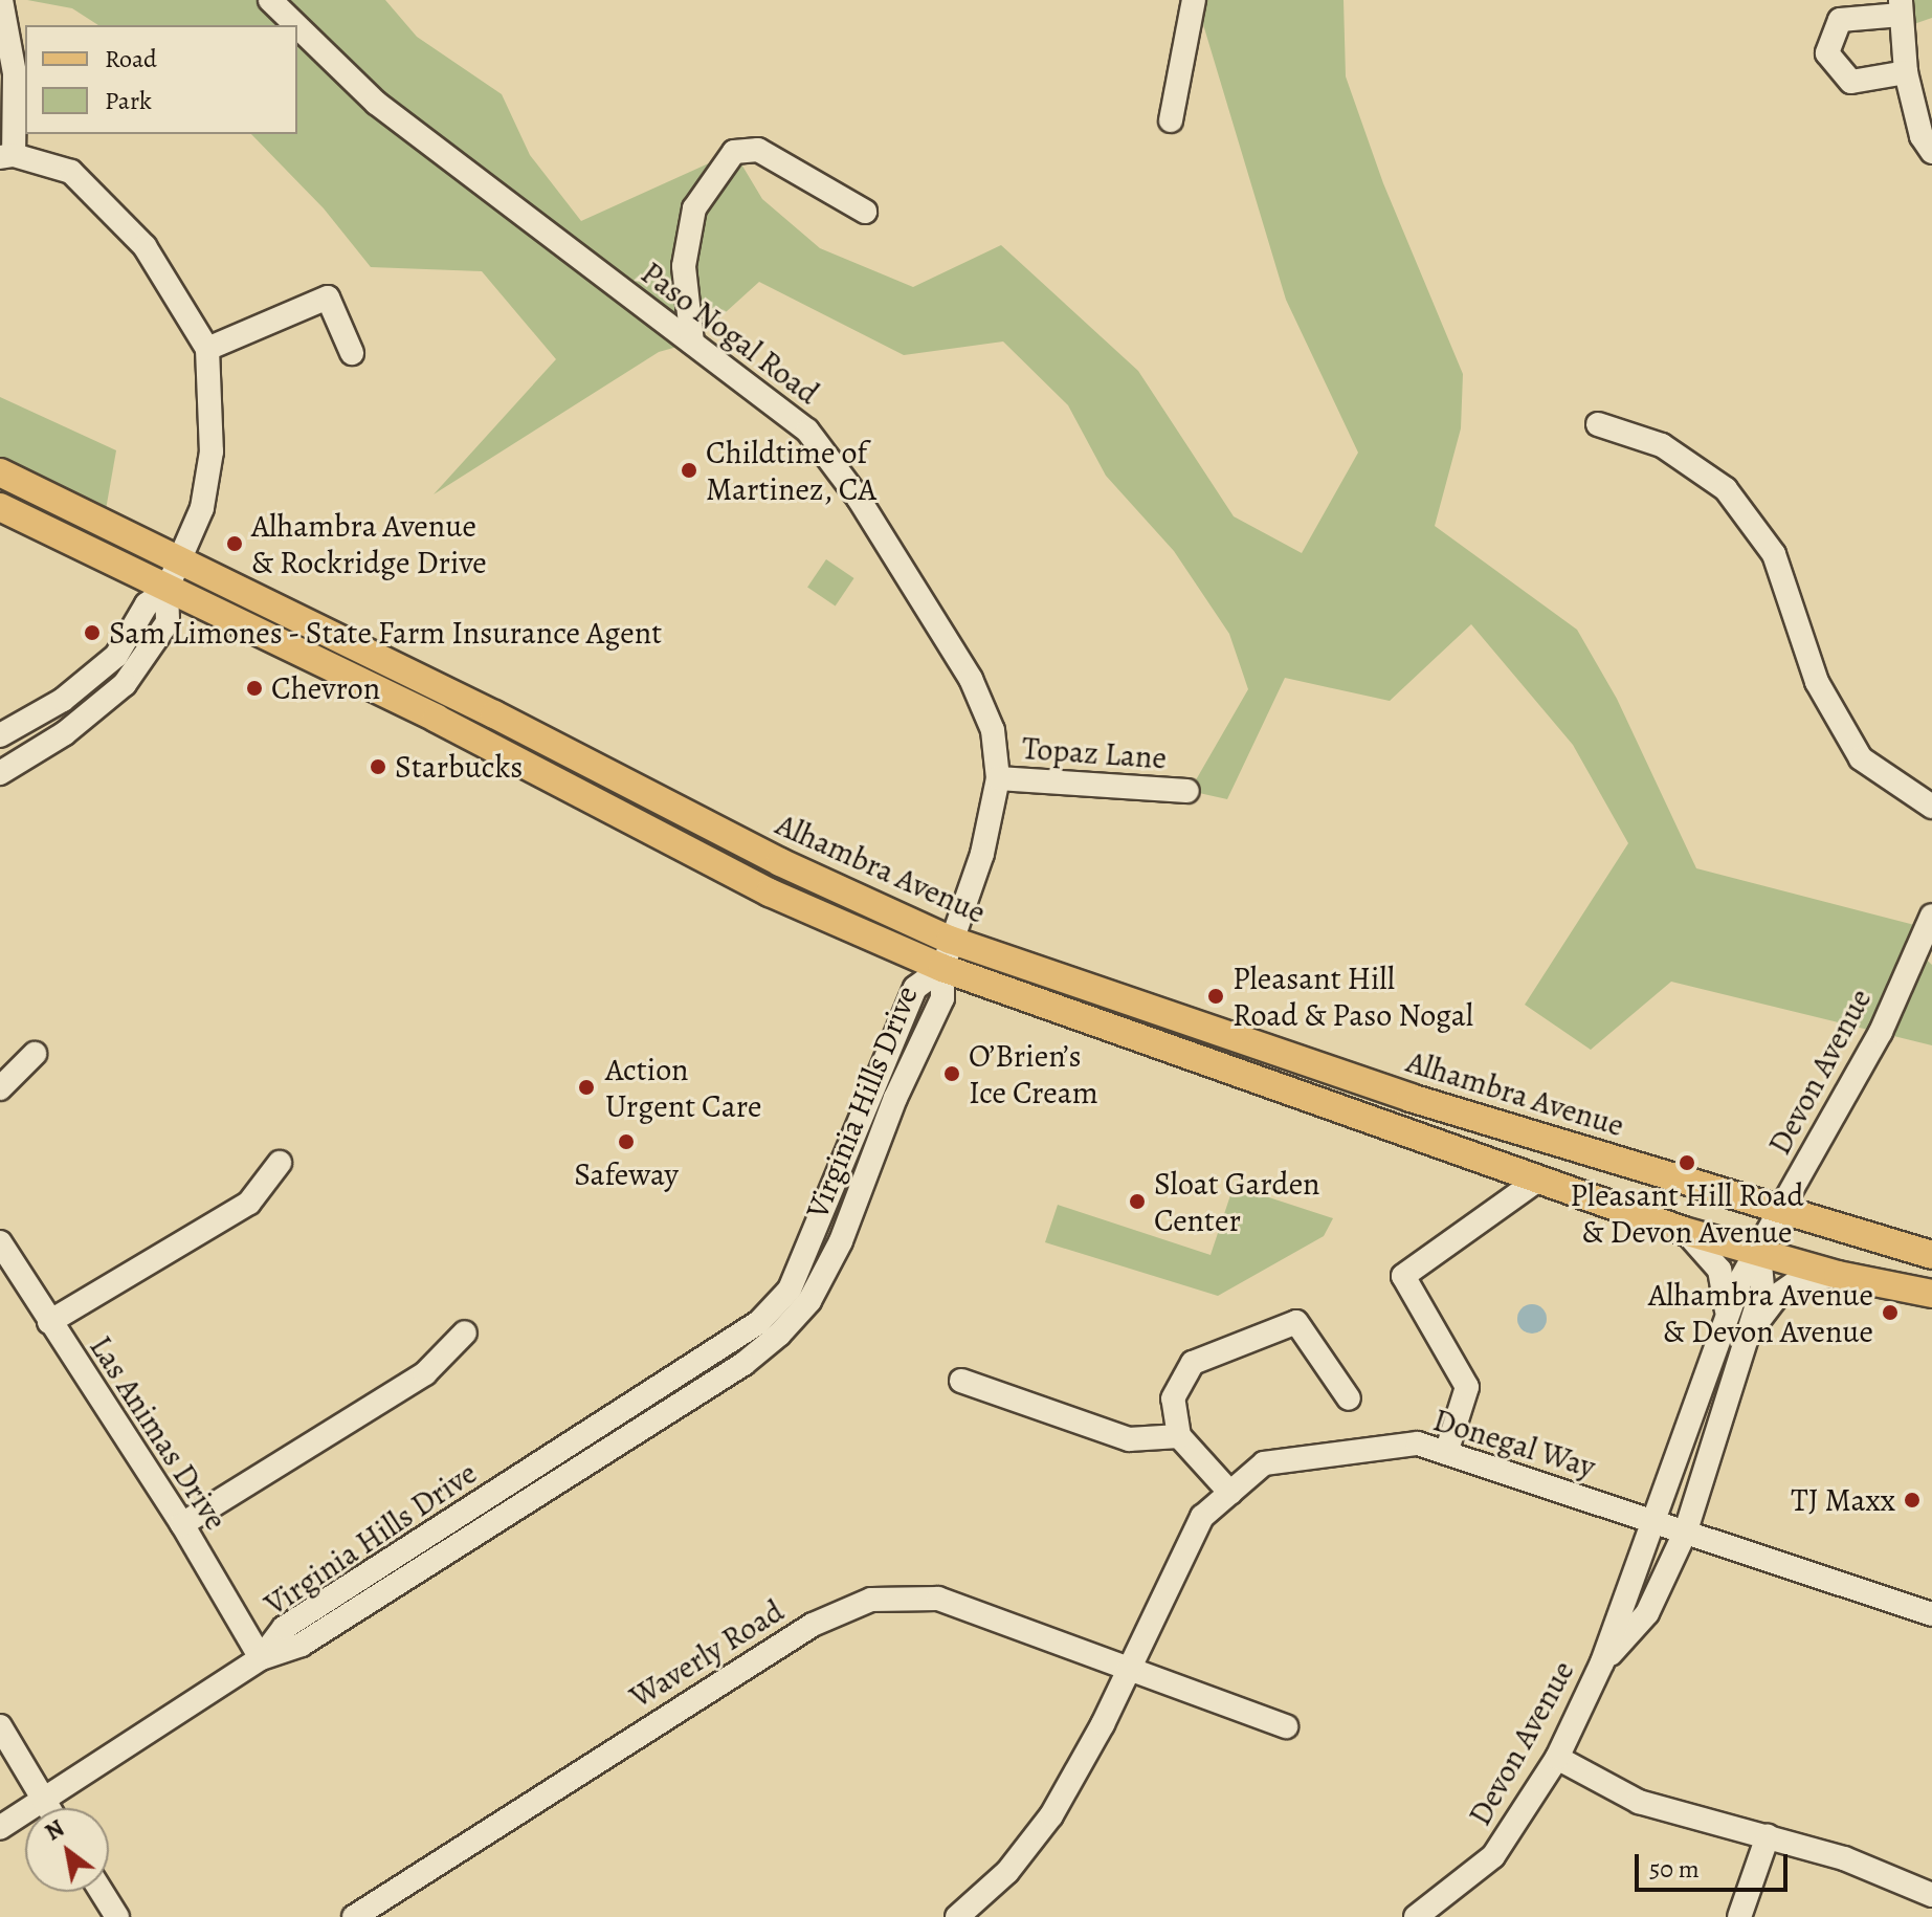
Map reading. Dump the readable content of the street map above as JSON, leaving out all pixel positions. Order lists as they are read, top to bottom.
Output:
{
  "streets": {
    "main road": ["Alhambra Avenue"],
    "street": [
      "Paso Nogal Road",
      "Topaz Lane",
      "Devon Avenue",
      "Virginia Hills Drive",
      "Las Animas Drive",
      "Donegal Way",
      "Waverly Road"
    ]
  },
  "crossings": [
    ["Paso Nogal Road", "Topaz Lane"],
    ["Paso Nogal Road", "Alhambra Avenue"],
    ["Paso Nogal Road", "Virginia Hills Drive"],
    ["Alhambra Avenue", "Devon Avenue"],
    ["Alhambra Avenue", "Virginia Hills Drive"],
    ["Devon Avenue", "Donegal Way"],
    ["Virginia Hills Drive", "Las Animas Drive"],
    ["Donegal Way", "Waverly Road"]
  ],
  "places": [
    "Childtime of Martinez, CA",
    "Alhambra Avenue & Rockridge Drive",
    "Sam Limones - State Farm Insurance Agent",
    "Chevron",
    "Starbucks",
    "Pleasant Hill Road & Paso Nogal",
    "O’Brien’s Ice Cream",
    "Action Urgent Care",
    "Safeway",
    "Pleasant Hill Road & Devon Avenue",
    "Sloat Garden Center",
    "Alhambra Avenue & Devon Avenue",
    "TJ Maxx"
  ],
  "legend": ["Road", "Park"],
  "scale_bar": "50 m",
  "north": "top left"
}
